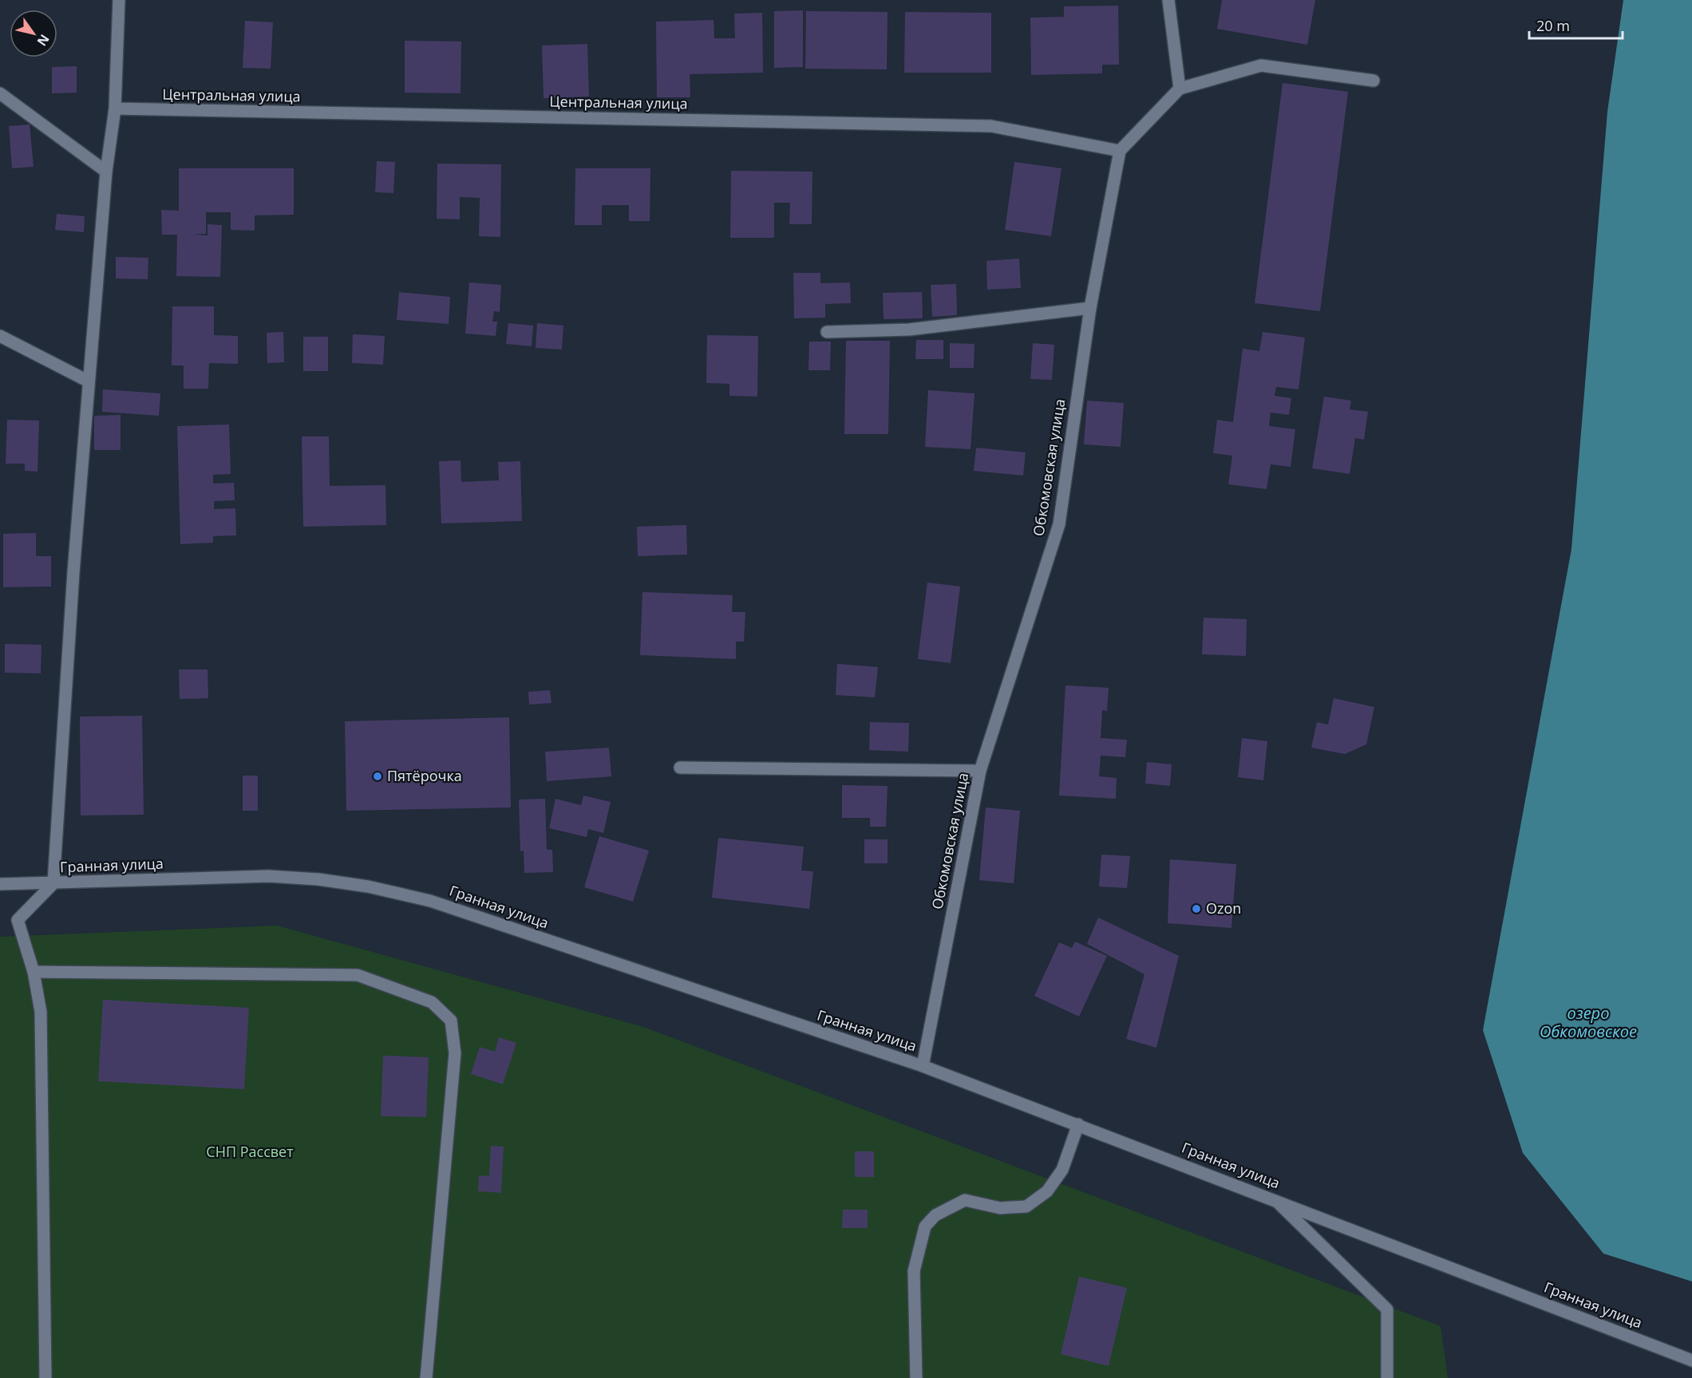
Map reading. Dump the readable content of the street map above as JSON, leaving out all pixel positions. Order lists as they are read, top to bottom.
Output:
{
  "streets": {
    "street": ["Центральная улица", "Обкомовская улица", "Гранная улица"]
  },
  "crossings": [
    ["Центральная улица", "Обкомовская улица"],
    ["Обкомовская улица", "Гранная улица"]
  ],
  "water": ["озеро Обкомовское"],
  "parks": ["СНП Рассвет"],
  "places": ["Пятёрочка", "Ozon"],
  "scale_bar": "20 m",
  "north": "bottom right"
}
